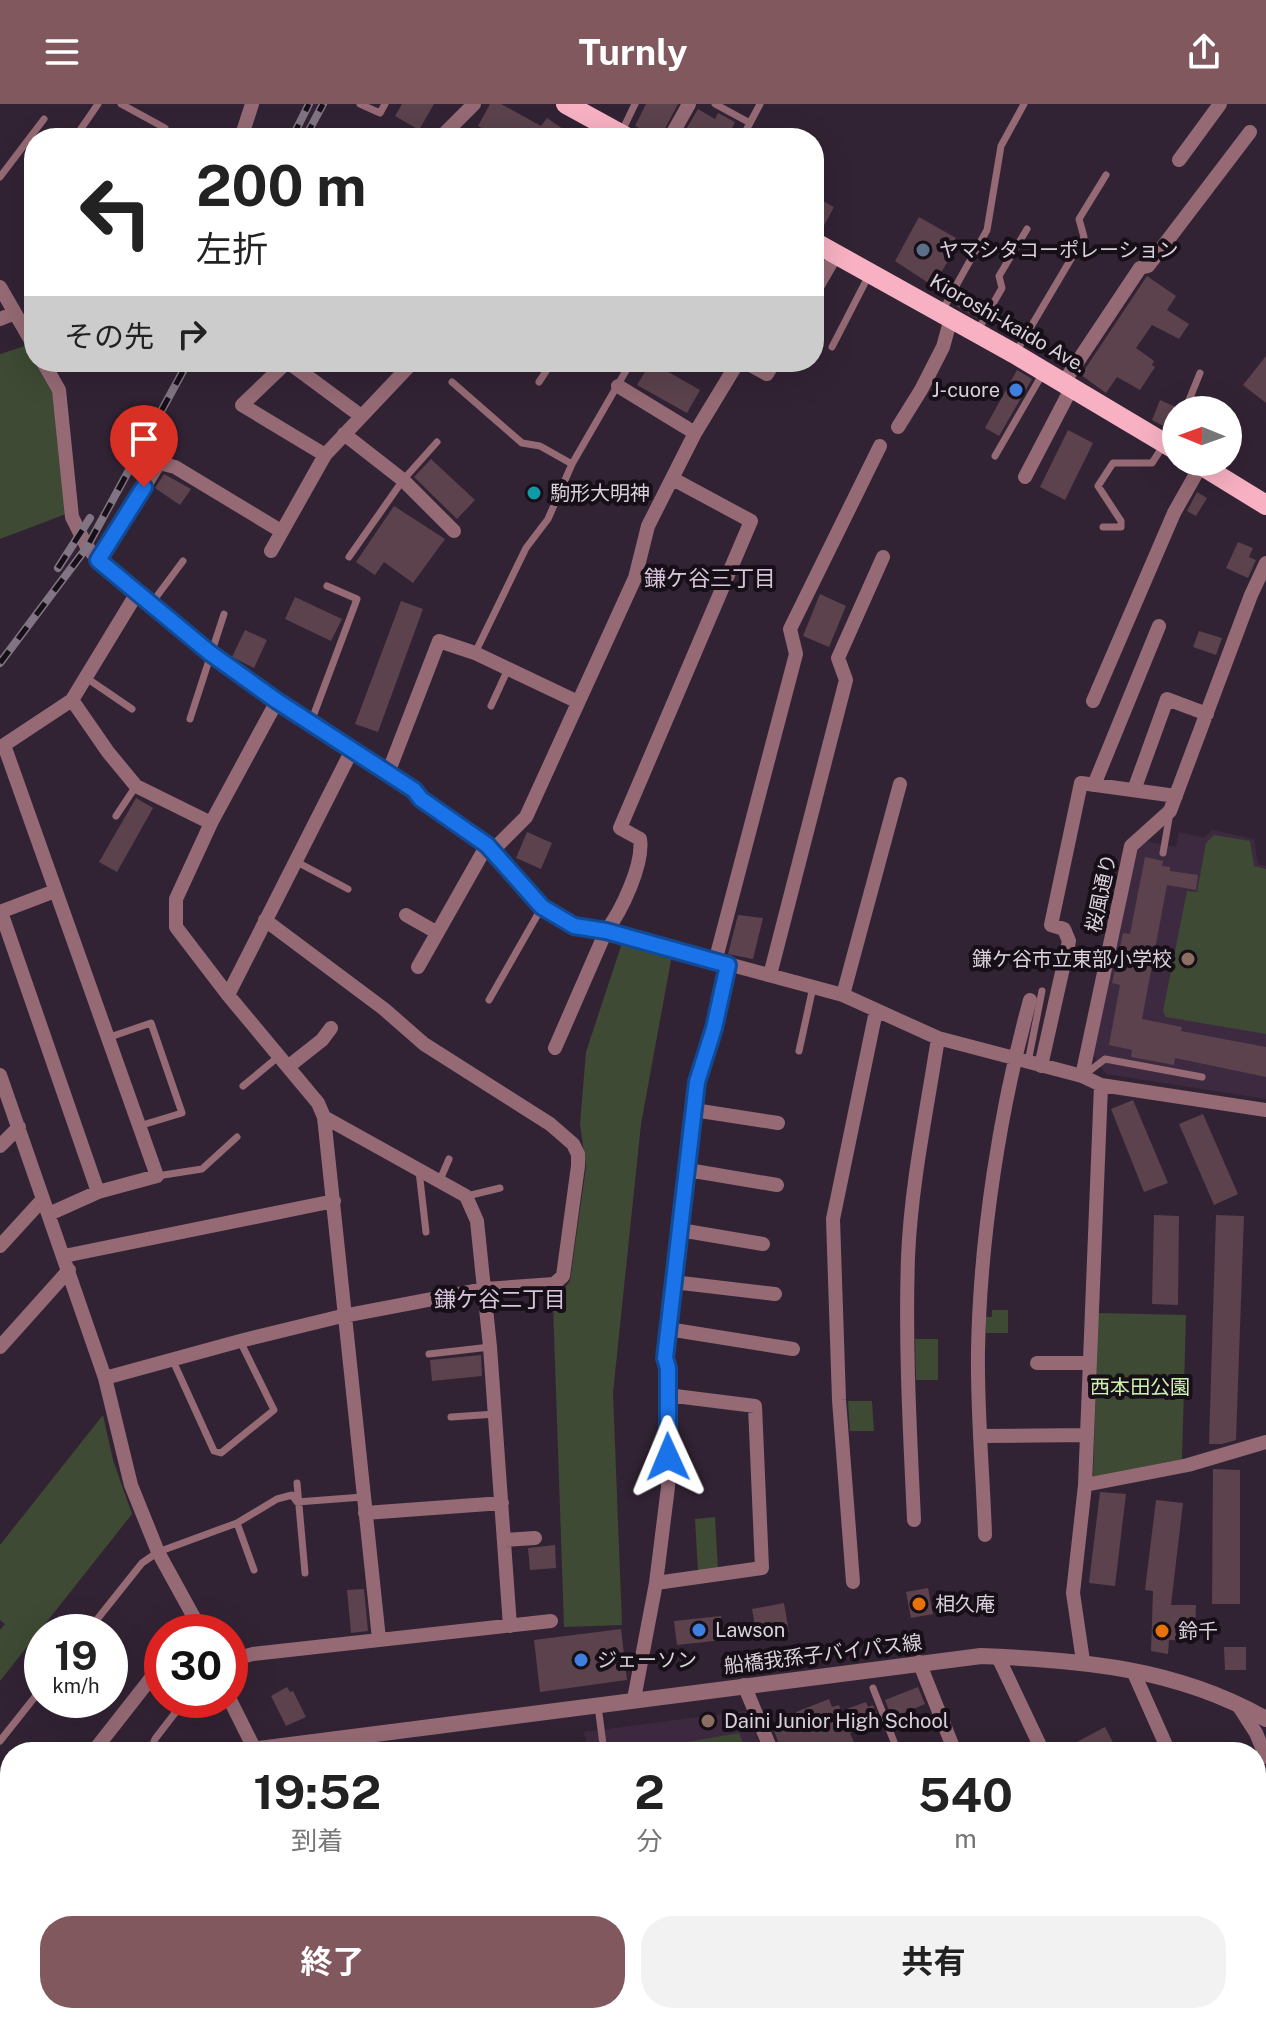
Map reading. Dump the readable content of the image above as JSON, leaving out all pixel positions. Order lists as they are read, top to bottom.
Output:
{
  "streets": {
    "main road": ["Kioroshi-kaido Ave."],
    "street": ["桜風通り", "船橋我孫子バイパス線"]
  },
  "districts": ["鎌ケ谷三丁目", "鎌ケ谷二丁目"],
  "parks": ["西本田公園"],
  "places": [
    "ヤマシタコーポレーション",
    "J-cuore",
    "駒形大明神",
    "鎌ケ谷市立東部小学校",
    "相久庵",
    "Lawson",
    "鈴千",
    "ジェーソン",
    "Daini Junior High School"
  ],
  "north": "left",
  "page": {
    "header": "Turnly",
    "turn": ["200 m", "左折"],
    "then": "その先",
    "speed": "19 km/h",
    "limit": "30",
    "eta": [
      "19:52",
      "到着",
      "2",
      "分",
      "540",
      "m"
    ],
    "buttons": ["終了", "共有"]
  }
}
